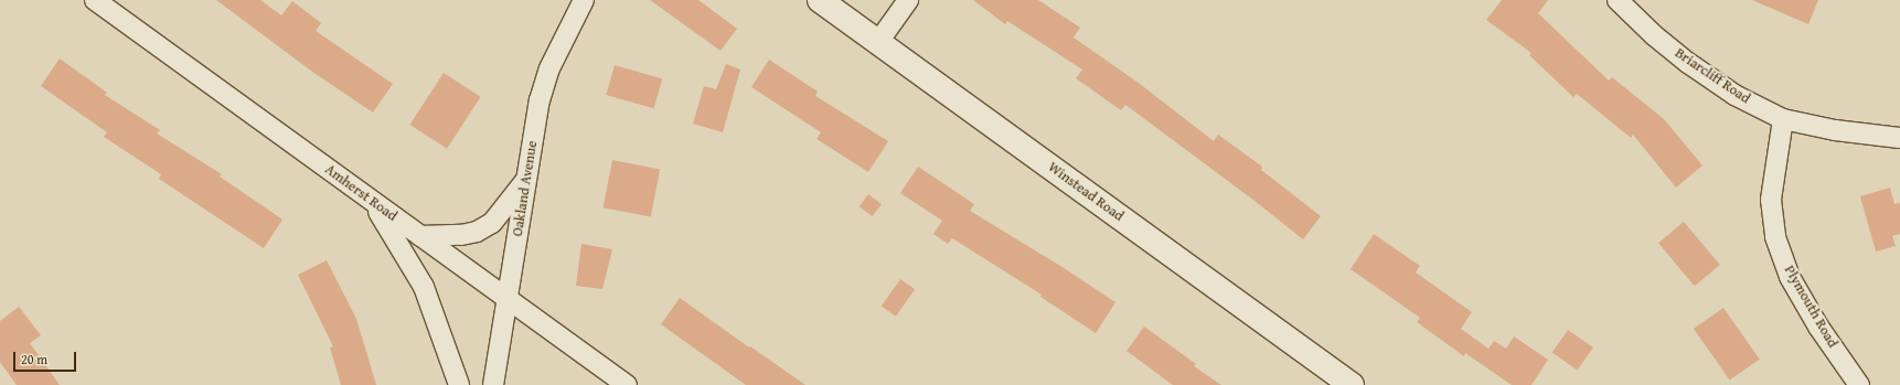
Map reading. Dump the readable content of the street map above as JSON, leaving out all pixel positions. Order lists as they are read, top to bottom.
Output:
{
  "streets": {
    "street": [
      "Briarcliff Road",
      "Oakland Avenue",
      "Winstead Road",
      "Amherst Road",
      "Plymouth Road"
    ]
  },
  "crossings": [
    ["Briarcliff Road", "Plymouth Road"],
    ["Oakland Avenue", "Amherst Road"]
  ],
  "scale_bar": "20 m"
}
